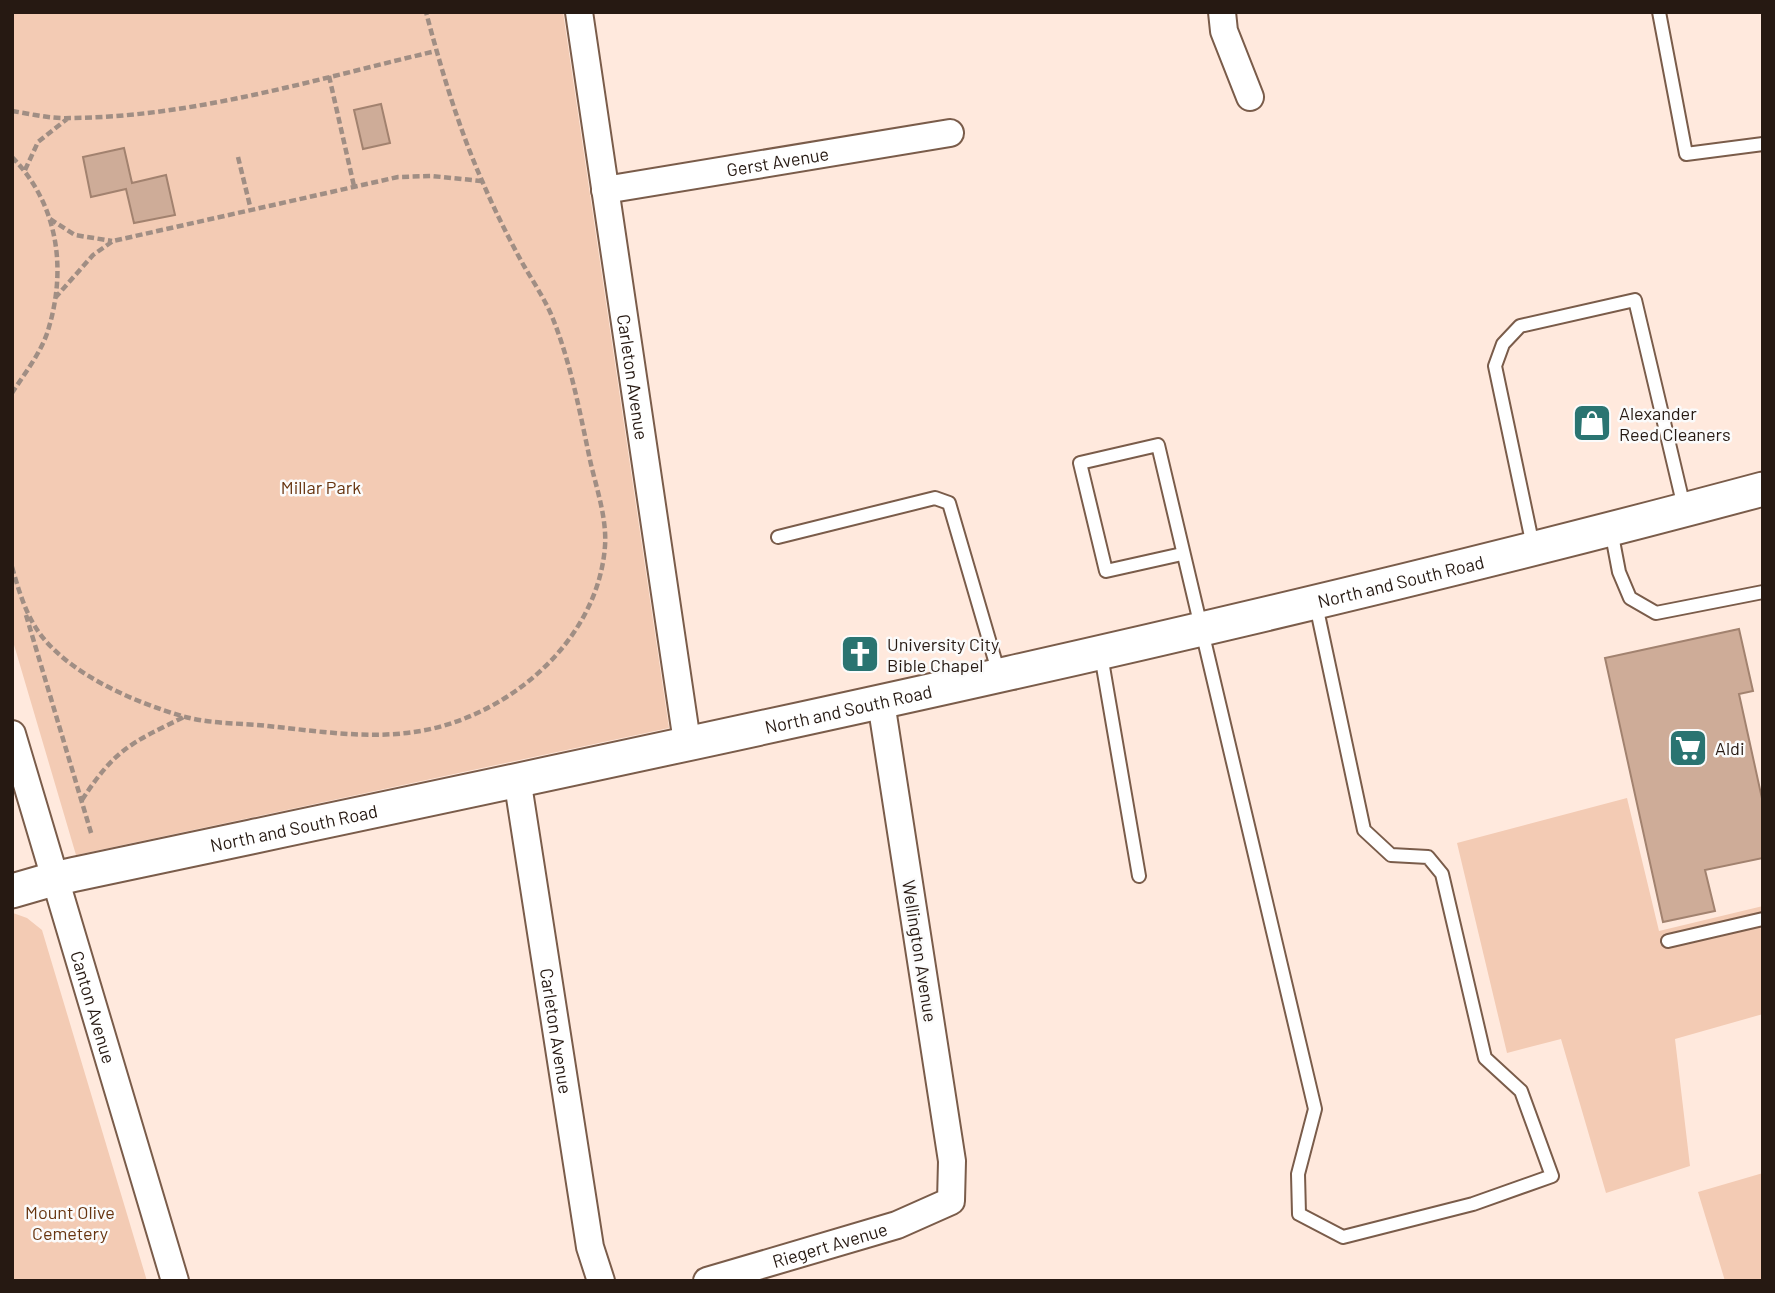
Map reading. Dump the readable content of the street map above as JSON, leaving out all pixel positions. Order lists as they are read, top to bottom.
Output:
{
  "streets": {
    "street": [
      "Gerst Avenue",
      "Carleton Avenue",
      "North and South Road",
      "Wellington Avenue",
      "Canton Avenue",
      "Riegert Avenue"
    ]
  },
  "crossings": [
    ["Gerst Avenue", "Carleton Avenue"],
    ["Carleton Avenue", "North and South Road"],
    ["North and South Road", "Wellington Avenue"],
    ["North and South Road", "Canton Avenue"],
    ["Wellington Avenue", "Riegert Avenue"]
  ],
  "parks": ["Millar Park", "Mount Olive Cemetery"],
  "places": {
    "shop": ["Alexander Reed Cleaners"],
    "church": ["University City Bible Chapel"],
    "supermarket": ["Aldi"]
  }
}
